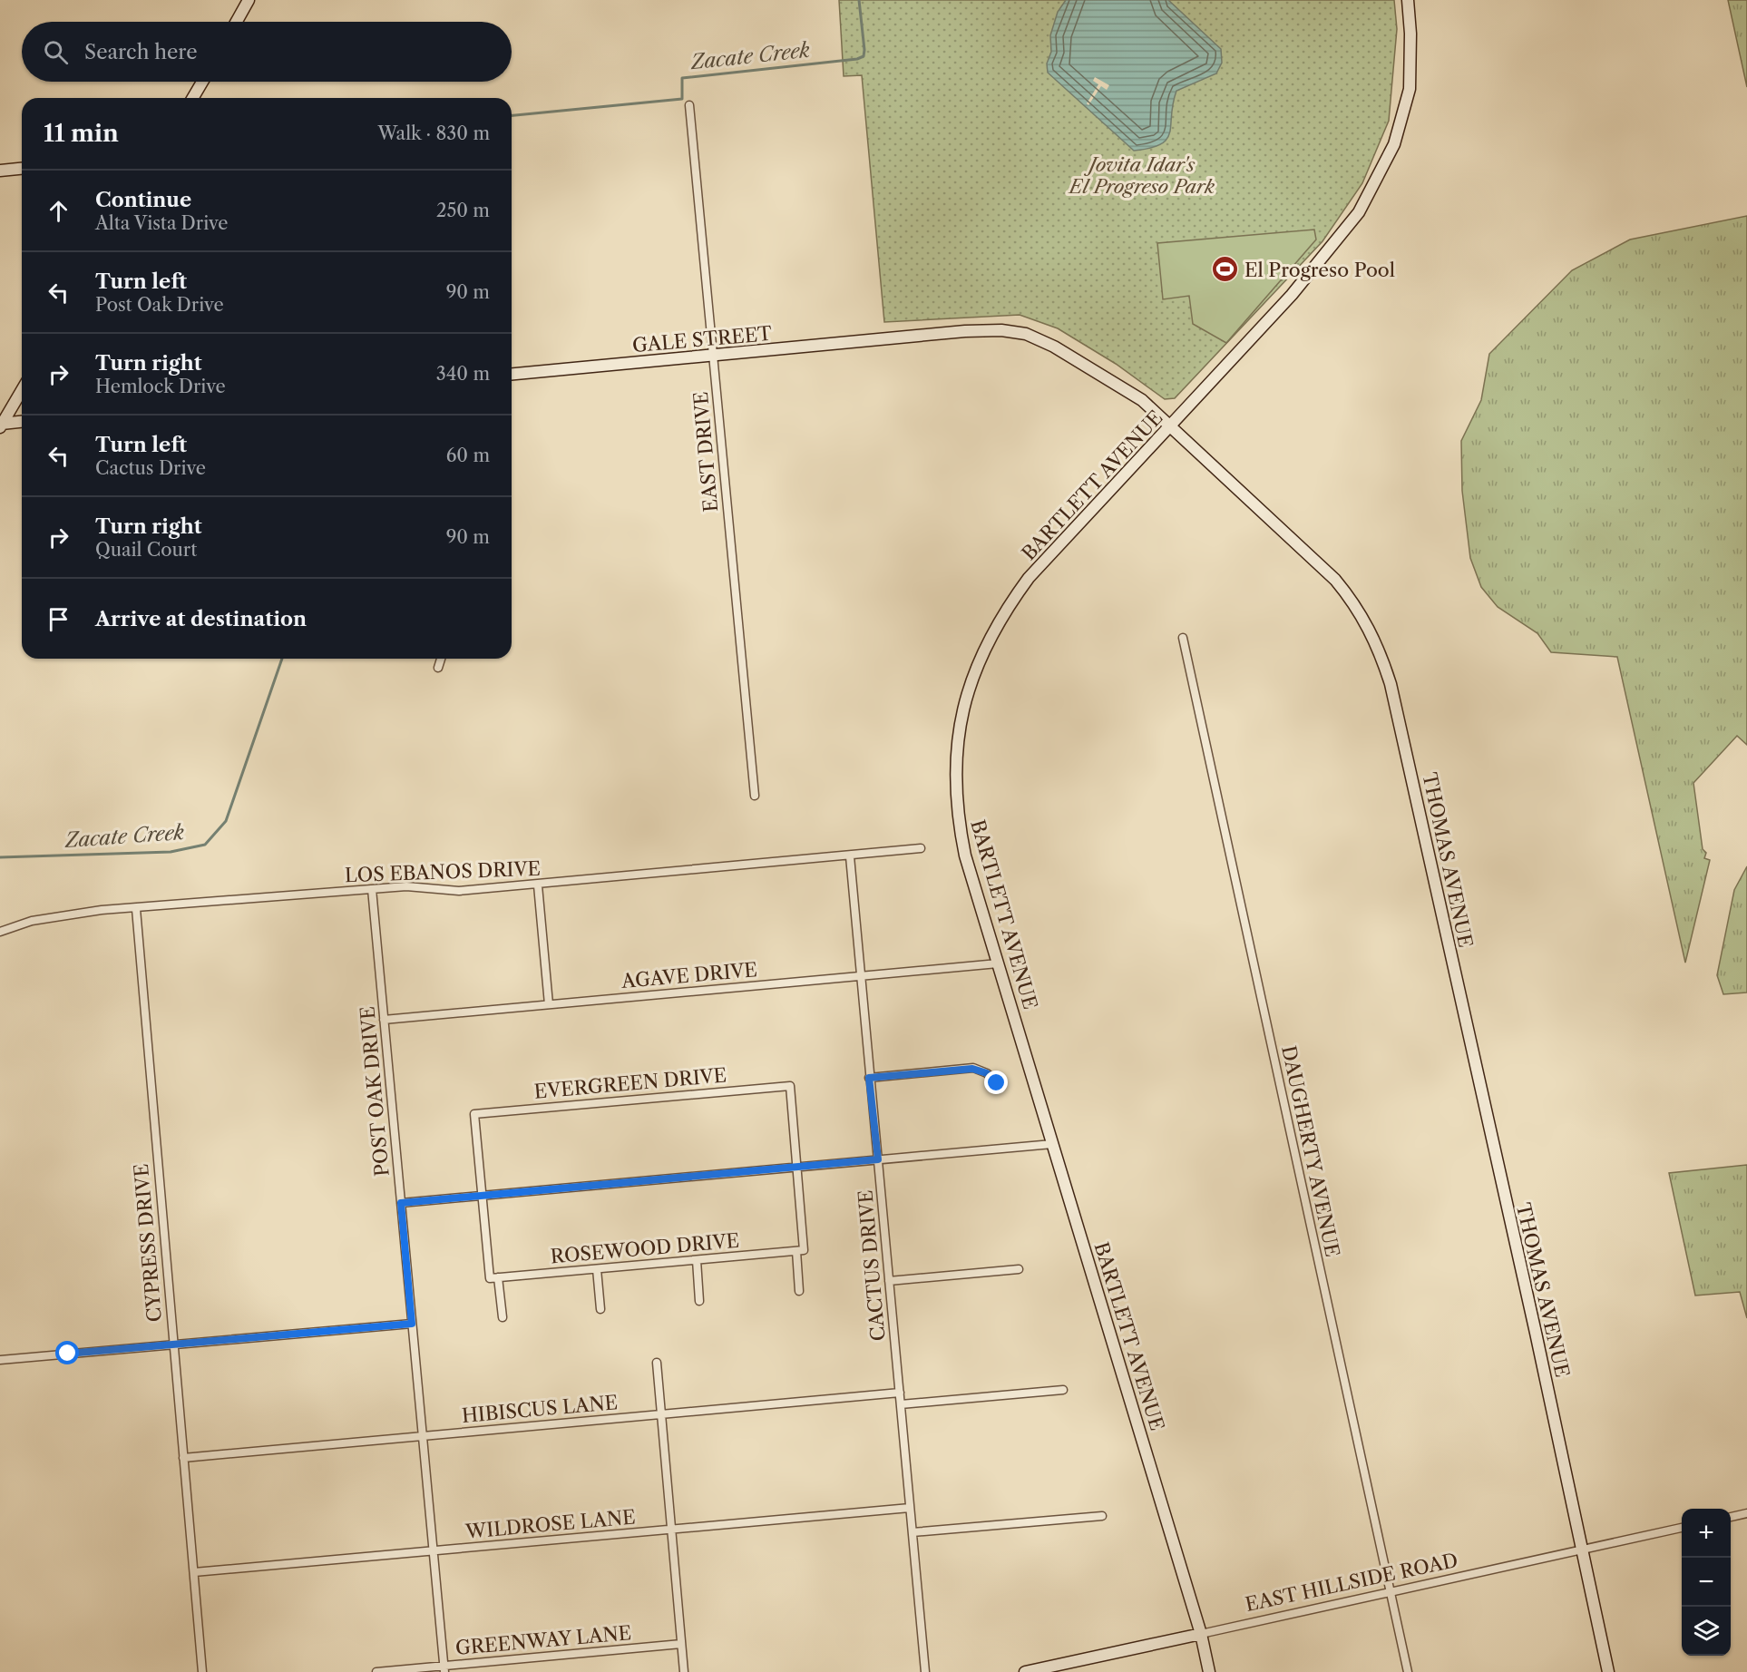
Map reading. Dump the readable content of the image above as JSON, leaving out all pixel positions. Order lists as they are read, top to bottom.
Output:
{
  "streets": {
    "street": [
      "GALE STREET",
      "EAST DRIVE",
      "BARTLETT AVENUE",
      "THOMAS AVENUE",
      "LOS EBANOS DRIVE",
      "AGAVE DRIVE",
      "EVERGREEN DRIVE",
      "POST OAK DRIVE",
      "DAUGHERTY AVENUE",
      "CYPRESS DRIVE",
      "ROSEWOOD DRIVE",
      "CACTUS DRIVE",
      "HIBISCUS LANE",
      "WILDROSE LANE",
      "EAST HILLSIDE ROAD",
      "GREENWAY LANE"
    ]
  },
  "crossings": [
    ["GALE STREET", "EAST DRIVE"],
    ["GALE STREET", "THOMAS AVENUE"],
    ["BARTLETT AVENUE", "THOMAS AVENUE"],
    ["BARTLETT AVENUE", "AGAVE DRIVE"],
    ["BARTLETT AVENUE", "EAST HILLSIDE ROAD"],
    ["THOMAS AVENUE", "EAST HILLSIDE ROAD"],
    ["LOS EBANOS DRIVE", "POST OAK DRIVE"],
    ["LOS EBANOS DRIVE", "CYPRESS DRIVE"],
    ["LOS EBANOS DRIVE", "CACTUS DRIVE"],
    ["AGAVE DRIVE", "POST OAK DRIVE"],
    ["AGAVE DRIVE", "CACTUS DRIVE"],
    ["POST OAK DRIVE", "HIBISCUS LANE"],
    ["POST OAK DRIVE", "WILDROSE LANE"],
    ["POST OAK DRIVE", "GREENWAY LANE"],
    ["DAUGHERTY AVENUE", "EAST HILLSIDE ROAD"],
    ["CYPRESS DRIVE", "HIBISCUS LANE"],
    ["CYPRESS DRIVE", "WILDROSE LANE"],
    ["CACTUS DRIVE", "HIBISCUS LANE"],
    ["CACTUS DRIVE", "WILDROSE LANE"]
  ],
  "water": ["Zacate Creek"],
  "parks": ["Jovita Idar's El Progreso Park"],
  "places": {
    "sports": ["El Progreso Pool"]
  },
  "page": {
    "search": "Search here",
    "heading": ["11 min", "Walk · 830 m"],
    "list": [
      ["Continue", "Alta Vista Drive", "250 m"],
      ["Turn left", "Post Oak Drive", "90 m"],
      ["Turn right", "Hemlock Drive", "340 m"],
      ["Turn left", "Cactus Drive", "60 m"],
      ["Turn right", "Quail Court", "90 m"],
      "Arrive at destination"
    ],
    "map_buttons": ["+", "−"]
  }
}
